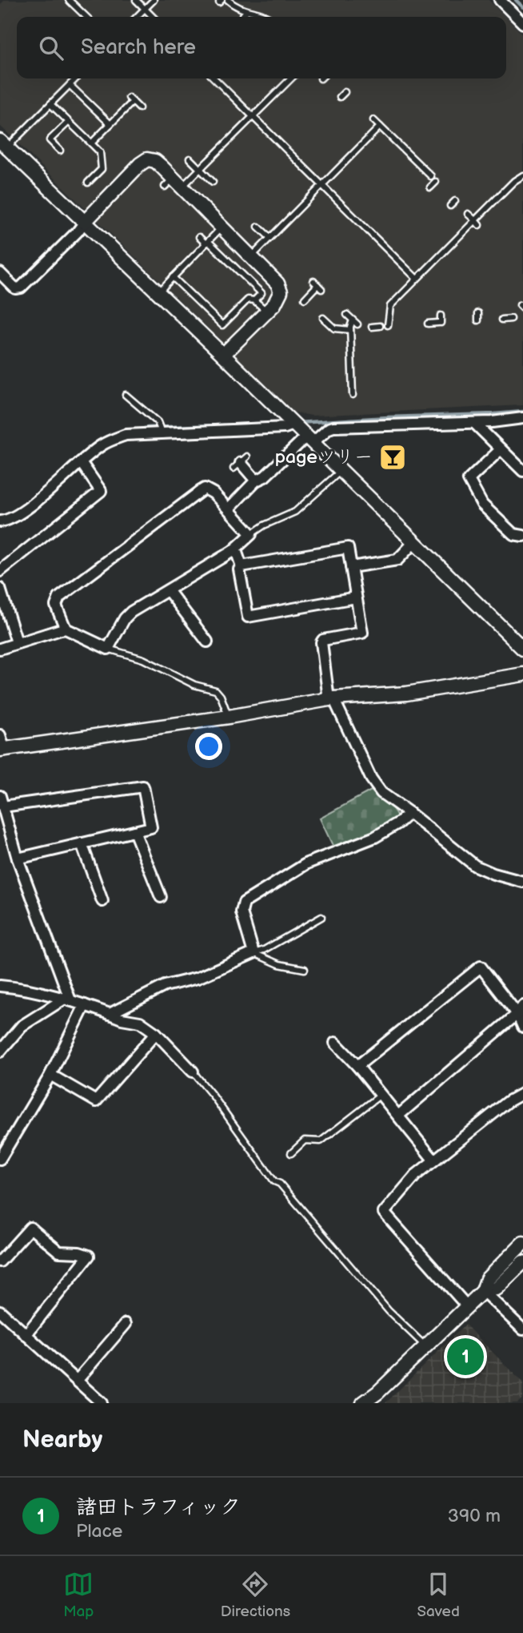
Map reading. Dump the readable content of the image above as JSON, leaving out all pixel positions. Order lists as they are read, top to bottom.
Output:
{
  "places": {
    "bar": ["pageツリー"]
  },
  "page": {
    "search": "Search here",
    "pins": "1",
    "heading": "Nearby",
    "list": [
      {
        "mark": "1",
        "name": "諸田トラフィック",
        "note": "Place",
        "value": "390 m"
      }
    ],
    "nav": ["Map", "Directions", "Saved"]
  }
}
